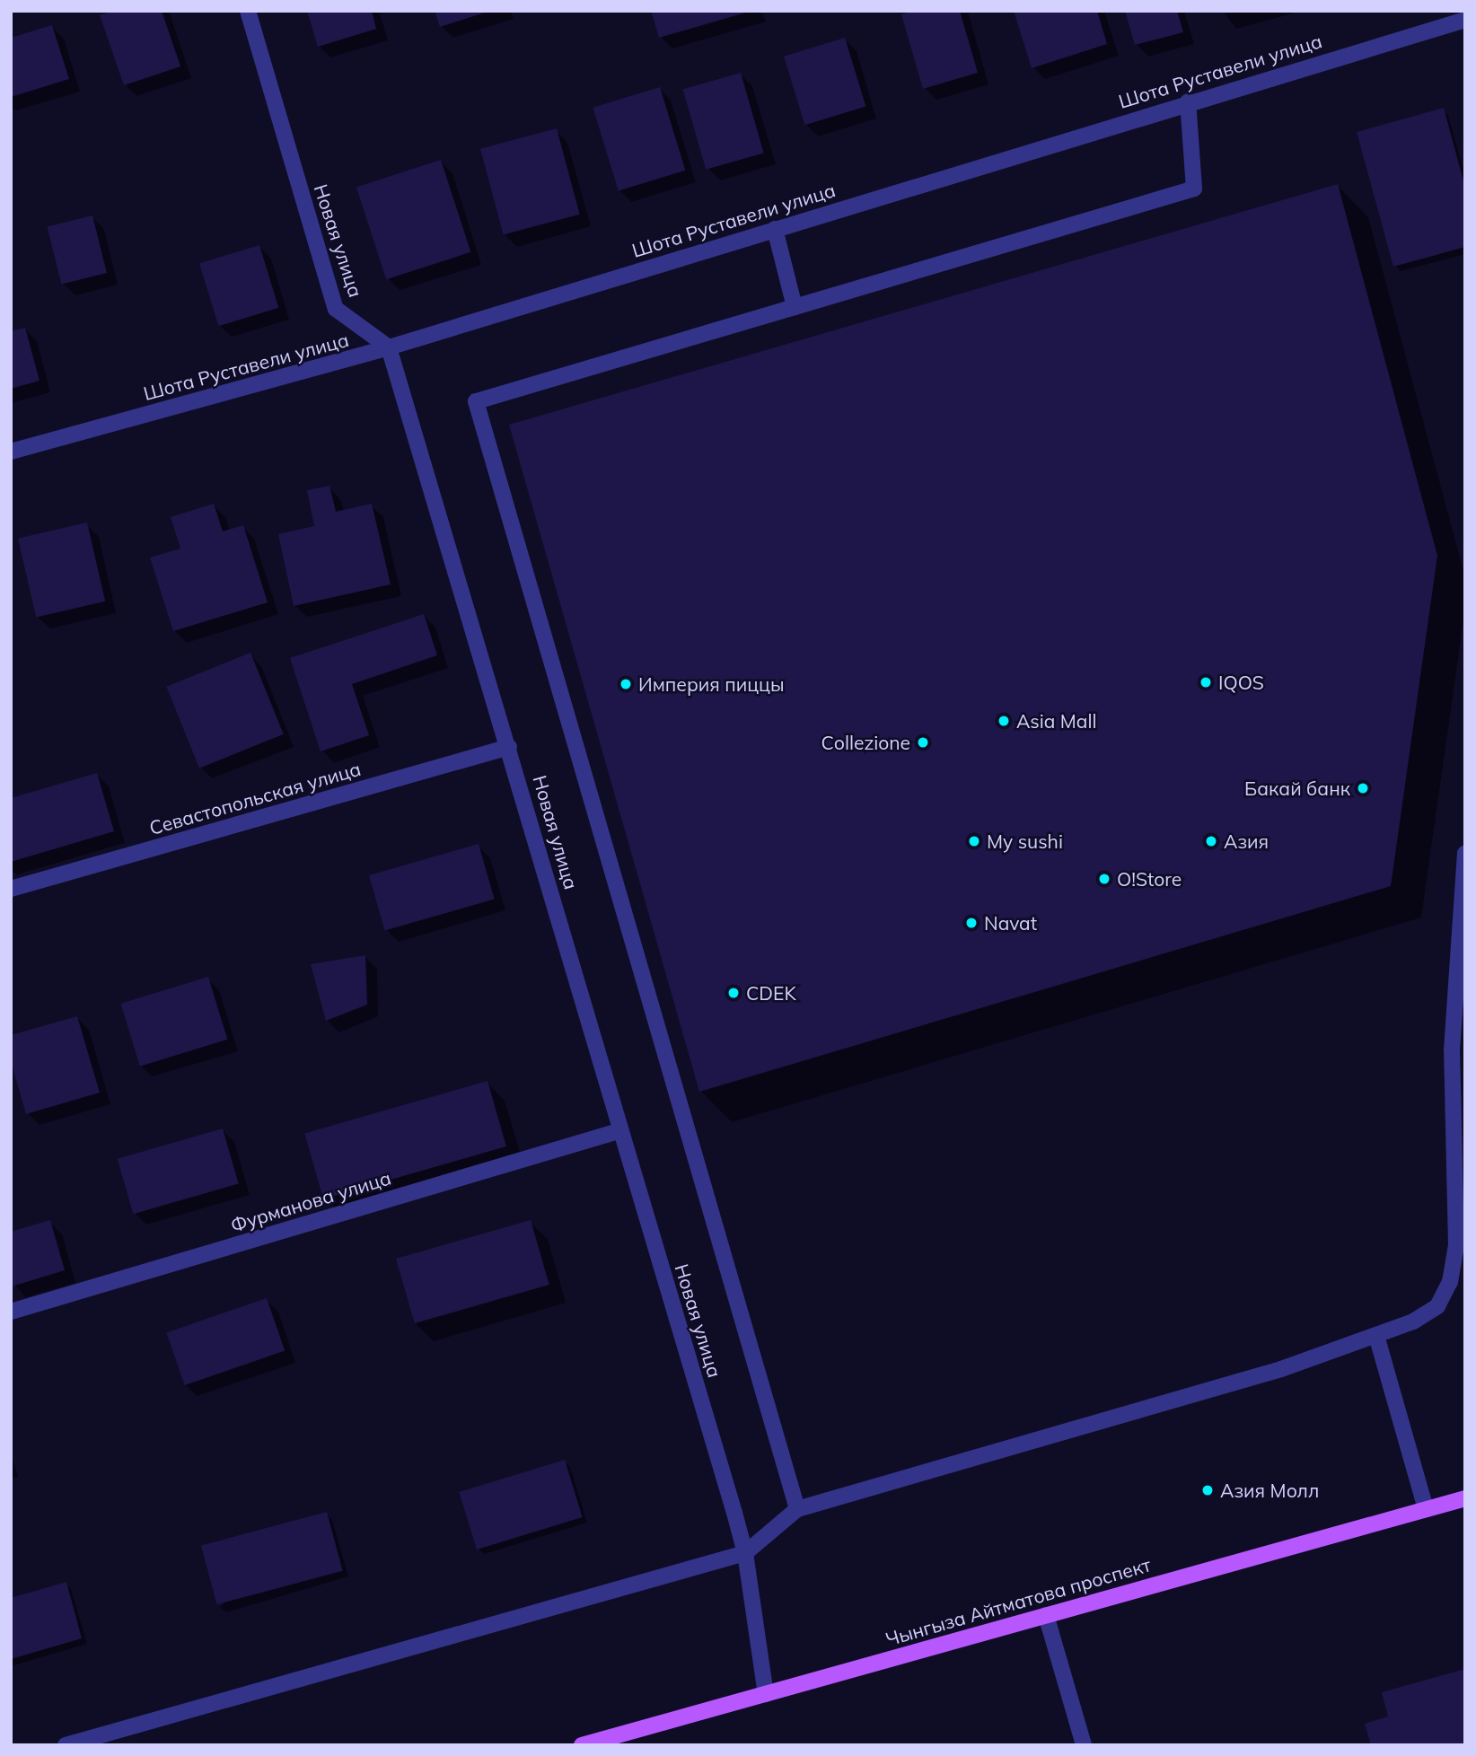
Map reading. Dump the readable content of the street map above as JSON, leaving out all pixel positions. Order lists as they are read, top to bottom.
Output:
{
  "streets": {
    "main road": ["Чынгыза Айтматова проспект"],
    "street": [
      "Шота Руставели улица",
      "Новая улица",
      "Севастопольская улица",
      "Фурманова улица"
    ]
  },
  "crossings": [
    ["Шота Руставели улица", "Новая улица"],
    ["Новая улица", "Севастопольская улица"],
    ["Новая улица", "Фурманова улица"],
    ["Новая улица", "Чынгыза Айтматова проспект"]
  ],
  "places": [
    "IQOS",
    "Империя пиццы",
    "Asia Mall",
    "Cоllezione",
    "Бакай банк",
    "My sushi",
    "Азия",
    "O!Store",
    "Navat",
    "CDEK",
    "Азия Молл"
  ]
}
